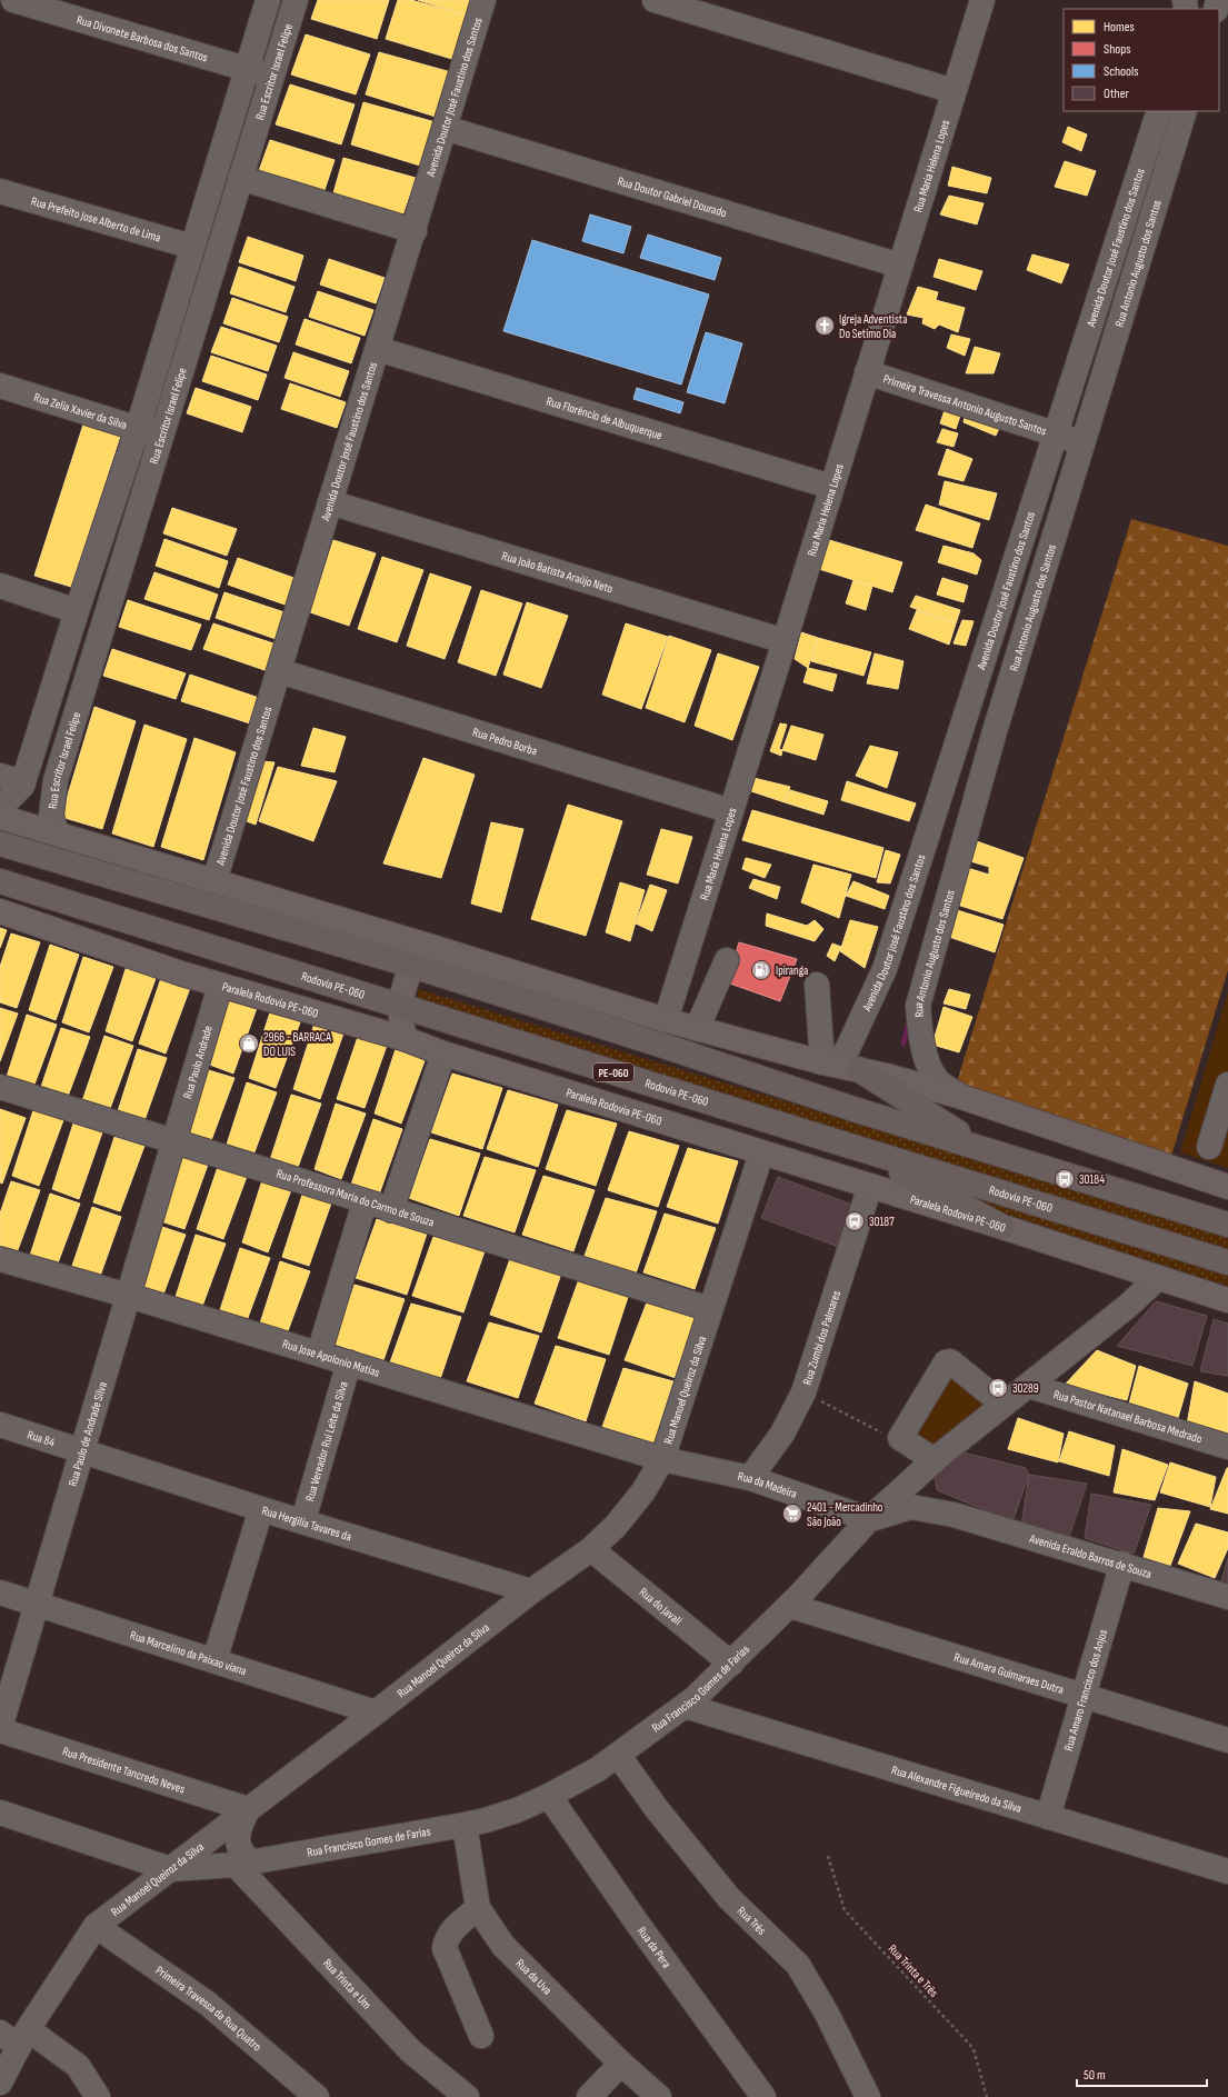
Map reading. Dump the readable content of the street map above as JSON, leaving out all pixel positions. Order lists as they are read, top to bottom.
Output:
{
  "streets": {
    "highway": ["Rodovia PE-060", "PE-060"],
    "main road": ["Paralela Rodovia PE-060"],
    "street": [
      "Rua Divonete Barbosa dos Santos",
      "Rua Escritor Israel Felipe",
      "Avenida Doutor José Faustino dos Santos",
      "Rua Maria Helena Lopes",
      "Rua Doutor Gabriel Dourado",
      "Rua Prefeito Jose Alberto de Lima",
      "Rua Antonio Augusto dos Santos",
      "Primeira Travessa Antonio Augusto Santos",
      "Rua Zelia Xavier da Silva",
      "Rua Florêncio de Albuquerque",
      "Rua João Batista Araújo Neto",
      "Rua Pedro Borba",
      "Rua Paulo Andrade",
      "Rua Professora Maria do Carmo de Souza",
      "Rua Zumbi dos Palmares",
      "Rua Jose Apolonio Matias",
      "Rua Manoel Queiroz da Silva",
      "Rua Pastor Natanael Barbosa Medrado",
      "Rua Paulo de Andrade Silva",
      "Rua 84",
      "Rua Vereador Rui Leite da Silva",
      "Rua da Madeira",
      "Rua Hergilia Tavares da",
      "Avenida Eraldo Barros de Souza",
      "Rua do Javali",
      "Rua Marcelino da Paixao viana",
      "Rua Amara Guimaraes Dutra",
      "Rua Francisco Gomes de Farias",
      "Rua Amaro Francisco dos Anjos",
      "Rua Presidente Tancredo Neves",
      "Rua Alexandre Figueiredo da Silva",
      "Rua Três",
      "Rua da Pera",
      "Rua da Uva",
      "Rua Trinta e Um",
      "Primeira Travessa da Rua Quatro"
    ],
    "path": ["Rua Trinta e Três"]
  },
  "crossings": [
    ["Rua Divonete Barbosa dos Santos", "Rua Escritor Israel Felipe"],
    ["Rua Escritor Israel Felipe", "Rua Prefeito Jose Alberto de Lima"],
    ["Rua Escritor Israel Felipe", "Rua Zelia Xavier da Silva"],
    ["Avenida Doutor José Faustino dos Santos", "Rua Doutor Gabriel Dourado"],
    ["Avenida Doutor José Faustino dos Santos", "Rua Antonio Augusto dos Santos"],
    ["Avenida Doutor José Faustino dos Santos", "Primeira Travessa Antonio Augusto Santos"],
    ["Avenida Doutor José Faustino dos Santos", "Rua Florêncio de Albuquerque"],
    ["Avenida Doutor José Faustino dos Santos", "Rua João Batista Araújo Neto"],
    ["Avenida Doutor José Faustino dos Santos", "Rua Pedro Borba"],
    ["Rua Maria Helena Lopes", "Rua Doutor Gabriel Dourado"],
    ["Rua Maria Helena Lopes", "Primeira Travessa Antonio Augusto Santos"],
    ["Rua Maria Helena Lopes", "Rua Florêncio de Albuquerque"],
    ["Rua Maria Helena Lopes", "Rua João Batista Araújo Neto"],
    ["Rua Maria Helena Lopes", "Rua Pedro Borba"],
    ["Rua Antonio Augusto dos Santos", "Primeira Travessa Antonio Augusto Santos"],
    ["Paralela Rodovia PE-060", "Rua Paulo Andrade"],
    ["Paralela Rodovia PE-060", "Rua Zumbi dos Palmares"],
    ["Paralela Rodovia PE-060", "Rua Manoel Queiroz da Silva"],
    ["Paralela Rodovia PE-060", "Rua Francisco Gomes de Farias"],
    ["Rua Paulo Andrade", "Rua Professora Maria do Carmo de Souza"],
    ["Rua Paulo Andrade", "Rua Paulo de Andrade Silva"],
    ["Rua Professora Maria do Carmo de Souza", "Rua Manoel Queiroz da Silva"],
    ["Rua Professora Maria do Carmo de Souza", "Rua Paulo de Andrade Silva"],
    ["Rua Zumbi dos Palmares", "Rua da Madeira"],
    ["Rua Jose Apolonio Matias", "Rua Manoel Queiroz da Silva"],
    ["Rua Jose Apolonio Matias", "Rua Paulo de Andrade Silva"],
    ["Rua Jose Apolonio Matias", "Rua Vereador Rui Leite da Silva"],
    ["Rua Jose Apolonio Matias", "Rua da Madeira"],
    ["Rua Manoel Queiroz da Silva", "Rua da Madeira"],
    ["Rua Manoel Queiroz da Silva", "Rua Hergilia Tavares da"],
    ["Rua Manoel Queiroz da Silva", "Rua do Javali"],
    ["Rua Manoel Queiroz da Silva", "Rua Marcelino da Paixao viana"],
    ["Rua Manoel Queiroz da Silva", "Rua Francisco Gomes de Farias"],
    ["Rua Manoel Queiroz da Silva", "Rua Presidente Tancredo Neves"],
    ["Rua Manoel Queiroz da Silva", "Rua Trinta e Um"],
    ["Rua Manoel Queiroz da Silva", "Primeira Travessa da Rua Quatro"],
    ["Rua Pastor Natanael Barbosa Medrado", "Rua Francisco Gomes de Farias"],
    ["Rua Paulo de Andrade Silva", "Rua 84"],
    ["Rua Paulo de Andrade Silva", "Rua Hergilia Tavares da"],
    ["Rua Paulo de Andrade Silva", "Rua Marcelino da Paixao viana"],
    ["Rua Paulo de Andrade Silva", "Rua Presidente Tancredo Neves"],
    ["Rua 84", "Rua Hergilia Tavares da"],
    ["Rua Vereador Rui Leite da Silva", "Rua Hergilia Tavares da"],
    ["Rua da Madeira", "Avenida Eraldo Barros de Souza"],
    ["Rua da Madeira", "Rua Francisco Gomes de Farias"],
    ["Avenida Eraldo Barros de Souza", "Rua Francisco Gomes de Farias"],
    ["Avenida Eraldo Barros de Souza", "Rua Amaro Francisco dos Anjos"],
    ["Rua do Javali", "Rua Francisco Gomes de Farias"],
    ["Rua Amara Guimaraes Dutra", "Rua Francisco Gomes de Farias"],
    ["Rua Amara Guimaraes Dutra", "Rua Amaro Francisco dos Anjos"],
    ["Rua Francisco Gomes de Farias", "Rua Alexandre Figueiredo da Silva"],
    ["Rua Francisco Gomes de Farias", "Rua Três"],
    ["Rua Francisco Gomes de Farias", "Rua da Pera"],
    ["Rua Francisco Gomes de Farias", "Rua da Uva"],
    ["Rua Francisco Gomes de Farias", "Rua Trinta e Um"],
    ["Rua Amaro Francisco dos Anjos", "Rua Alexandre Figueiredo da Silva"],
    ["Rua Presidente Tancredo Neves", "Rua Trinta e Um"]
  ],
  "places": {
    "church": ["Igreja Adventista Do Setimo Dia"],
    "fuel station": ["Ipiranga"],
    "shop": ["2966 - BARRACA DO LUIS"],
    "bus stop": ["30184", "30187", "30289"],
    "supermarket": ["2401 - Mercadinho São João"]
  },
  "legend": [
    "Homes",
    "Shops",
    "Schools",
    "Other"
  ],
  "scale_bar": "50 m"
}
